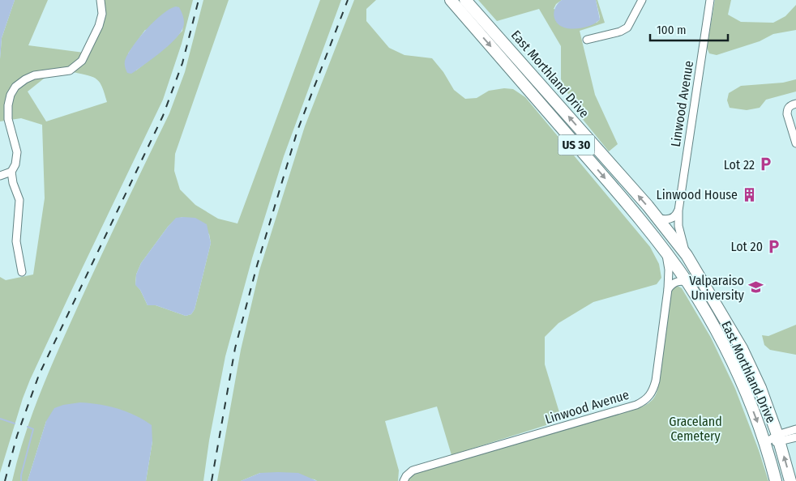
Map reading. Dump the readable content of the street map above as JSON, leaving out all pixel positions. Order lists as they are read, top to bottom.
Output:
{
  "streets": {
    "highway": ["East Morthland Drive", "US 30"],
    "street": ["Linwood Avenue"]
  },
  "crossings": [
    ["East Morthland Drive", "Linwood Avenue"]
  ],
  "parks": ["Graceland Cemetery"],
  "places": {
    "parking": ["Lot 22", "Lot 20"],
    "building": ["Linwood House"],
    "school or university": ["Valparaiso University"]
  },
  "scale_bar": "100 m"
}
